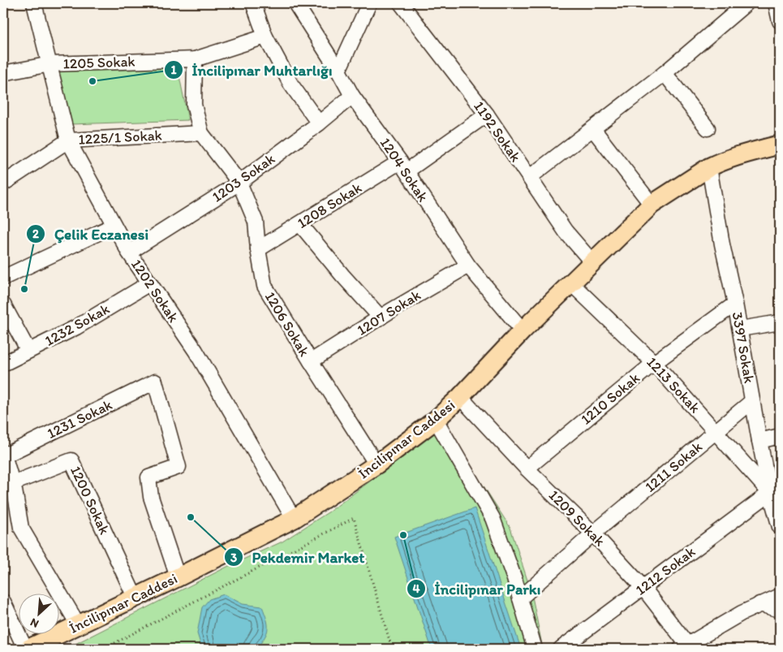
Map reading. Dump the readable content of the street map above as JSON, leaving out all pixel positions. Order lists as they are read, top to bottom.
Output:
{
  "streets": {
    "main road": ["İncilipınar Caddesi"],
    "street": [
      "1205 Sokak",
      "1192 Sokak",
      "1225/1 Sokak",
      "1204 Sokak",
      "1203 Sokak",
      "1208 Sokak",
      "1202 Sokak",
      "1207 Sokak",
      "1206 Sokak",
      "1232 Sokak",
      "3397 Sokak",
      "1213 Sokak",
      "1210 Sokak",
      "1231 Sokak",
      "1211 Sokak",
      "1200 Sokak",
      "1209 Sokak",
      "1212 Sokak"
    ]
  },
  "crossings": [
    ["1205 Sokak", "1202 Sokak"],
    ["1205 Sokak", "1206 Sokak"],
    ["1192 Sokak", "1208 Sokak"],
    ["1192 Sokak", "İncilipınar Caddesi"],
    ["1225/1 Sokak", "1202 Sokak"],
    ["1225/1 Sokak", "1206 Sokak"],
    ["1204 Sokak", "1203 Sokak"],
    ["1204 Sokak", "1208 Sokak"],
    ["1204 Sokak", "1207 Sokak"],
    ["1204 Sokak", "İncilipınar Caddesi"],
    ["1203 Sokak", "1202 Sokak"],
    ["1203 Sokak", "1206 Sokak"],
    ["1208 Sokak", "1206 Sokak"],
    ["1202 Sokak", "1232 Sokak"],
    ["1202 Sokak", "İncilipınar Caddesi"],
    ["1207 Sokak", "1206 Sokak"],
    ["1206 Sokak", "İncilipınar Caddesi"],
    ["3397 Sokak", "1213 Sokak"],
    ["3397 Sokak", "1210 Sokak"],
    ["3397 Sokak", "İncilipınar Caddesi"],
    ["3397 Sokak", "1211 Sokak"],
    ["3397 Sokak", "1212 Sokak"],
    ["1213 Sokak", "1210 Sokak"],
    ["1213 Sokak", "İncilipınar Caddesi"],
    ["1213 Sokak", "1211 Sokak"],
    ["1213 Sokak", "1212 Sokak"],
    ["1210 Sokak", "1209 Sokak"],
    ["1231 Sokak", "İncilipınar Caddesi"],
    ["İncilipınar Caddesi", "1200 Sokak"],
    ["İncilipınar Caddesi", "1209 Sokak"],
    ["1211 Sokak", "1209 Sokak"],
    ["1209 Sokak", "1212 Sokak"]
  ],
  "places": [
    "İncilipınar Muhtarlığı",
    "Çelik Eczanesi",
    "Pekdemir Market",
    "İncilipınar Parkı"
  ],
  "north": "bottom left"
}
